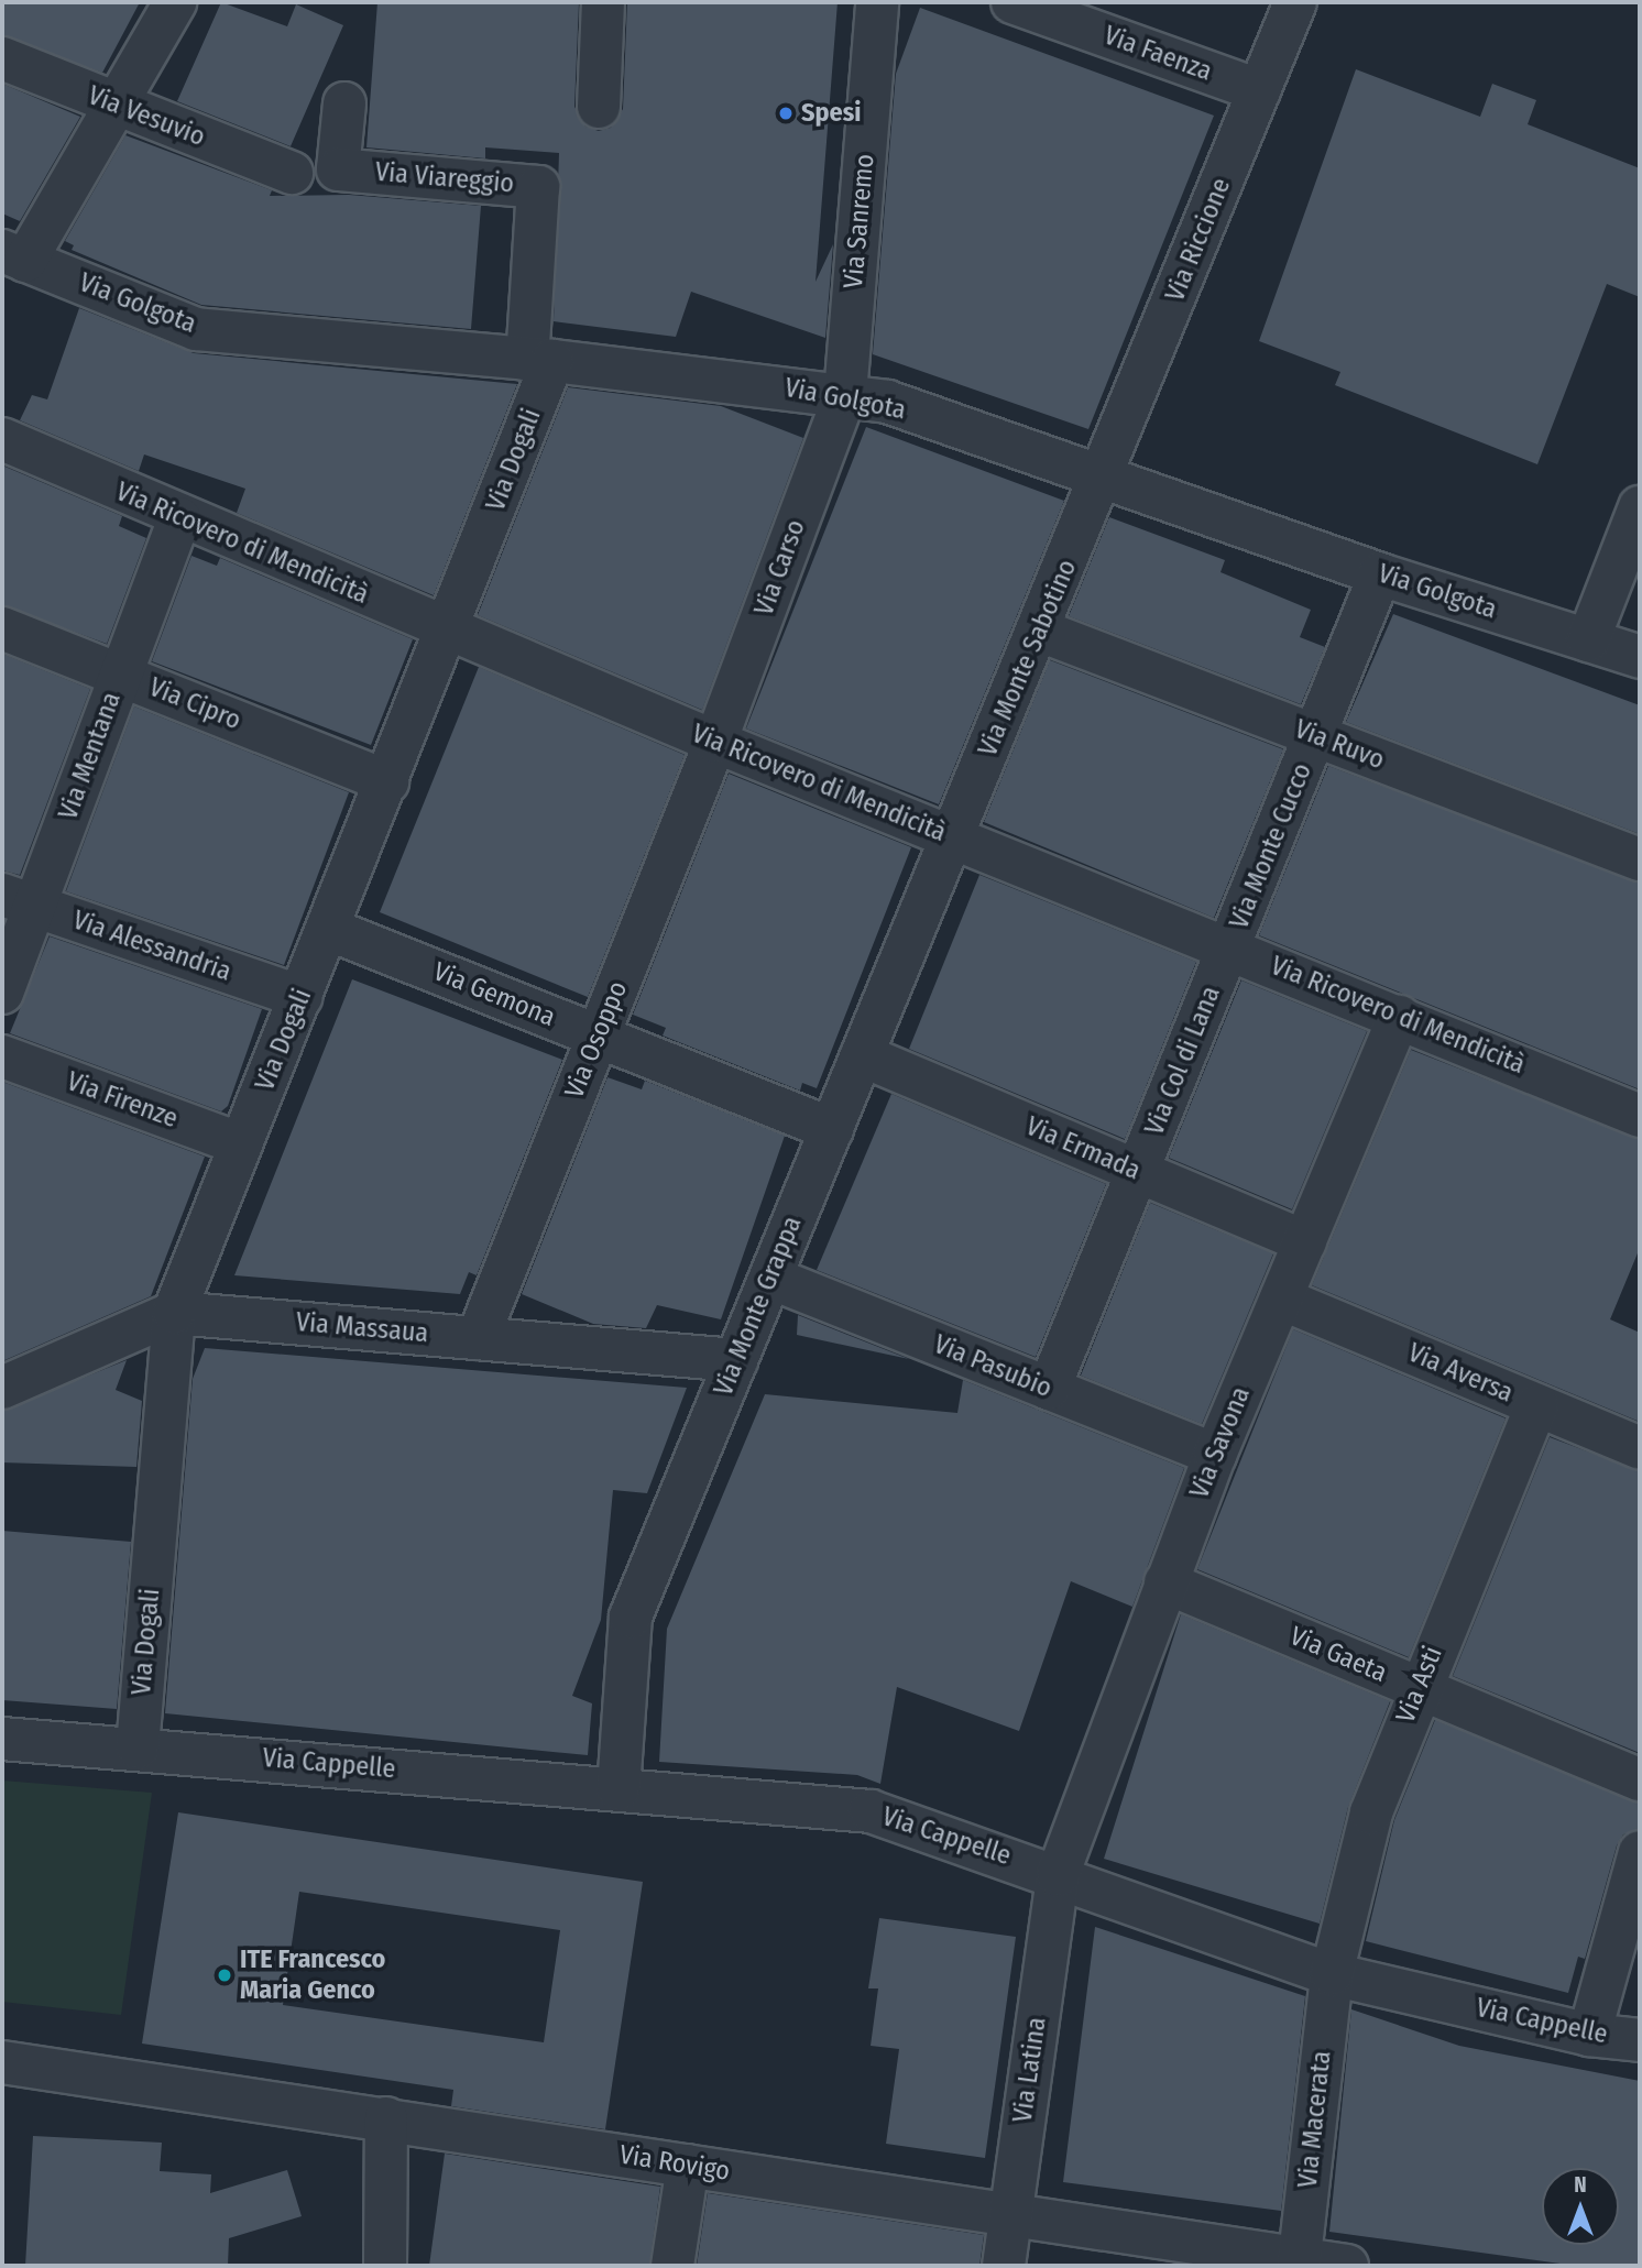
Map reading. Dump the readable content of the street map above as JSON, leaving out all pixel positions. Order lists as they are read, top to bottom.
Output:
{
  "streets": {
    "street": [
      "Via Faenza",
      "Via Vesuvio",
      "Via Viareggio",
      "Via Sanremo",
      "Via Riccione",
      "Via Golgota",
      "Via Dogali",
      "Via Ricovero di Mendicità",
      "Via Carso",
      "Via Monte Sabotino",
      "Via Cipro",
      "Via Ruvo",
      "Via Mentana",
      "Via Monte Cucco",
      "Via Alessandria",
      "Via Gemona",
      "Via Osoppo",
      "Via Col di Lana",
      "Via Firenze",
      "Via Ermada",
      "Via Monte Grappa",
      "Via Massaua",
      "Via Pasubio",
      "Via Aversa",
      "Via Savona",
      "Via Gaeta",
      "Via Asti",
      "Via Cappelle",
      "Via Latina",
      "Via Macerata",
      "Via Rovigo"
    ]
  },
  "crossings": [
    ["Via Faenza", "Via Riccione"],
    ["Via Viareggio", "Via Golgota"],
    ["Via Viareggio", "Via Dogali"],
    ["Via Sanremo", "Via Golgota"],
    ["Via Sanremo", "Via Carso"],
    ["Via Riccione", "Via Golgota"],
    ["Via Riccione", "Via Monte Sabotino"],
    ["Via Golgota", "Via Dogali"],
    ["Via Golgota", "Via Carso"],
    ["Via Golgota", "Via Monte Sabotino"],
    ["Via Golgota", "Via Monte Cucco"],
    ["Via Dogali", "Via Ricovero di Mendicità"],
    ["Via Dogali", "Via Cipro"],
    ["Via Dogali", "Via Alessandria"],
    ["Via Dogali", "Via Gemona"],
    ["Via Dogali", "Via Firenze"],
    ["Via Dogali", "Via Massaua"],
    ["Via Dogali", "Via Cappelle"],
    ["Via Ricovero di Mendicità", "Via Carso"],
    ["Via Ricovero di Mendicità", "Via Monte Sabotino"],
    ["Via Ricovero di Mendicità", "Via Mentana"],
    ["Via Ricovero di Mendicità", "Via Monte Cucco"],
    ["Via Ricovero di Mendicità", "Via Osoppo"],
    ["Via Ricovero di Mendicità", "Via Col di Lana"],
    ["Via Ricovero di Mendicità", "Via Monte Grappa"],
    ["Via Ricovero di Mendicità", "Via Savona"],
    ["Via Carso", "Via Osoppo"],
    ["Via Monte Sabotino", "Via Ruvo"],
    ["Via Monte Sabotino", "Via Monte Grappa"],
    ["Via Cipro", "Via Mentana"],
    ["Via Ruvo", "Via Monte Cucco"],
    ["Via Mentana", "Via Alessandria"],
    ["Via Monte Cucco", "Via Col di Lana"],
    ["Via Gemona", "Via Osoppo"],
    ["Via Gemona", "Via Monte Grappa"],
    ["Via Osoppo", "Via Massaua"],
    ["Via Col di Lana", "Via Ermada"],
    ["Via Col di Lana", "Via Pasubio"],
    ["Via Ermada", "Via Monte Grappa"],
    ["Via Ermada", "Via Savona"],
    ["Via Monte Grappa", "Via Massaua"],
    ["Via Monte Grappa", "Via Pasubio"],
    ["Via Monte Grappa", "Via Cappelle"],
    ["Via Pasubio", "Via Savona"],
    ["Via Aversa", "Via Savona"],
    ["Via Aversa", "Via Asti"],
    ["Via Savona", "Via Gaeta"],
    ["Via Savona", "Via Cappelle"],
    ["Via Savona", "Via Latina"],
    ["Via Gaeta", "Via Asti"],
    ["Via Asti", "Via Cappelle"],
    ["Via Asti", "Via Macerata"],
    ["Via Cappelle", "Via Latina"],
    ["Via Cappelle", "Via Macerata"],
    ["Via Latina", "Via Rovigo"],
    ["Via Macerata", "Via Rovigo"]
  ],
  "places": ["Spesi", "ITE Francesco Maria Genco"],
  "north": "top"
}
